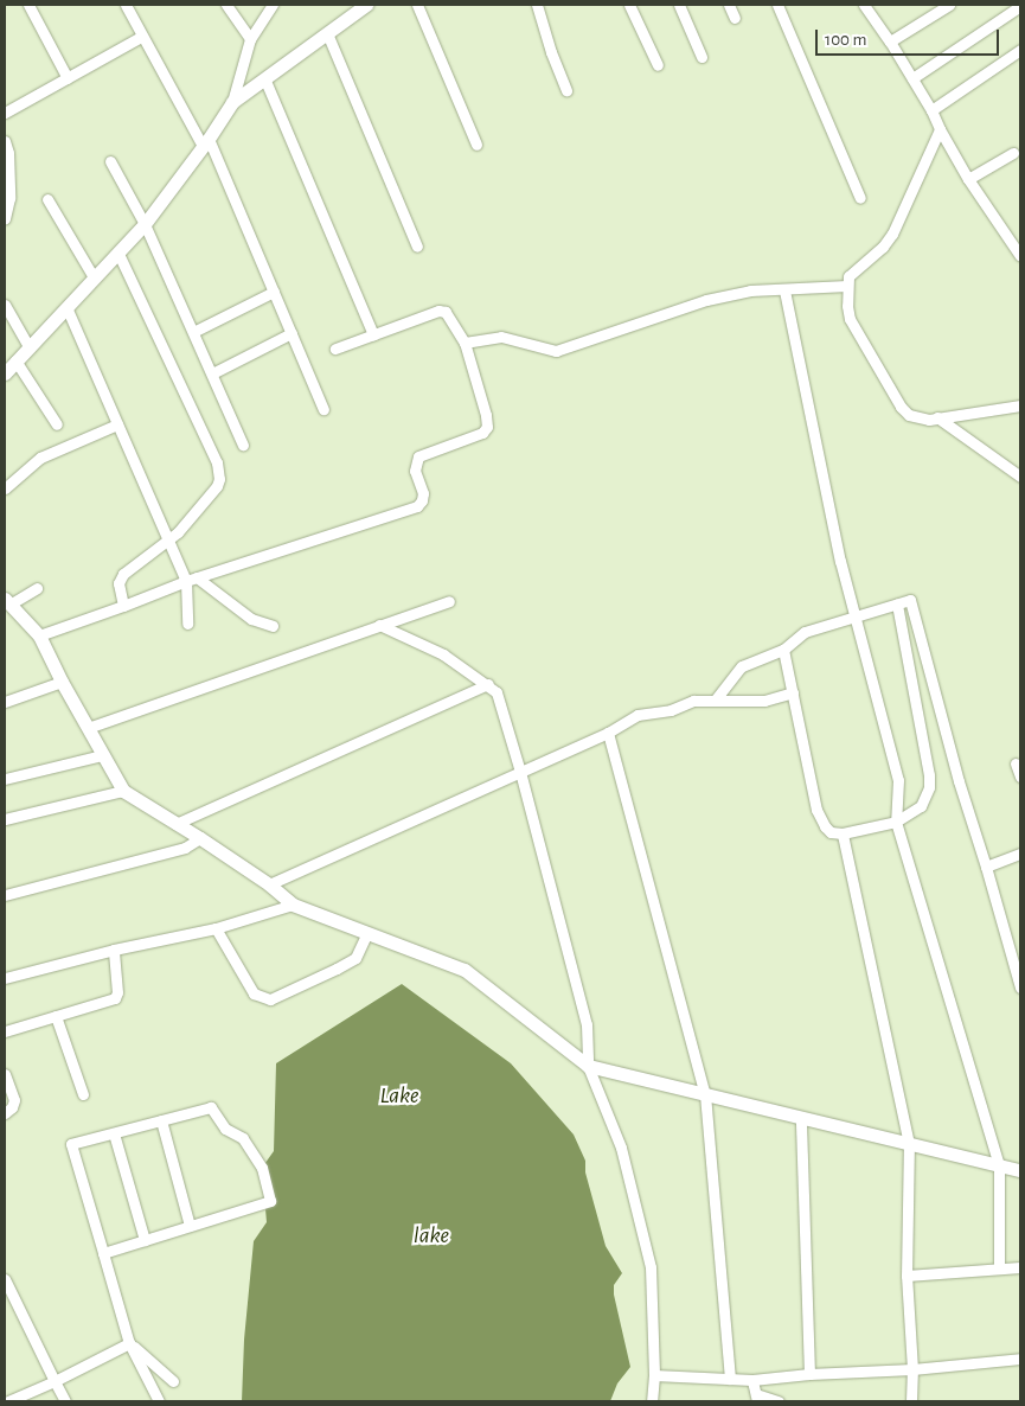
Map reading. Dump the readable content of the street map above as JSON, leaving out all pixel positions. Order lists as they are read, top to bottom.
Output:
{
  "water": ["Lake", "lake"],
  "scale_bar": "100 m"
}
